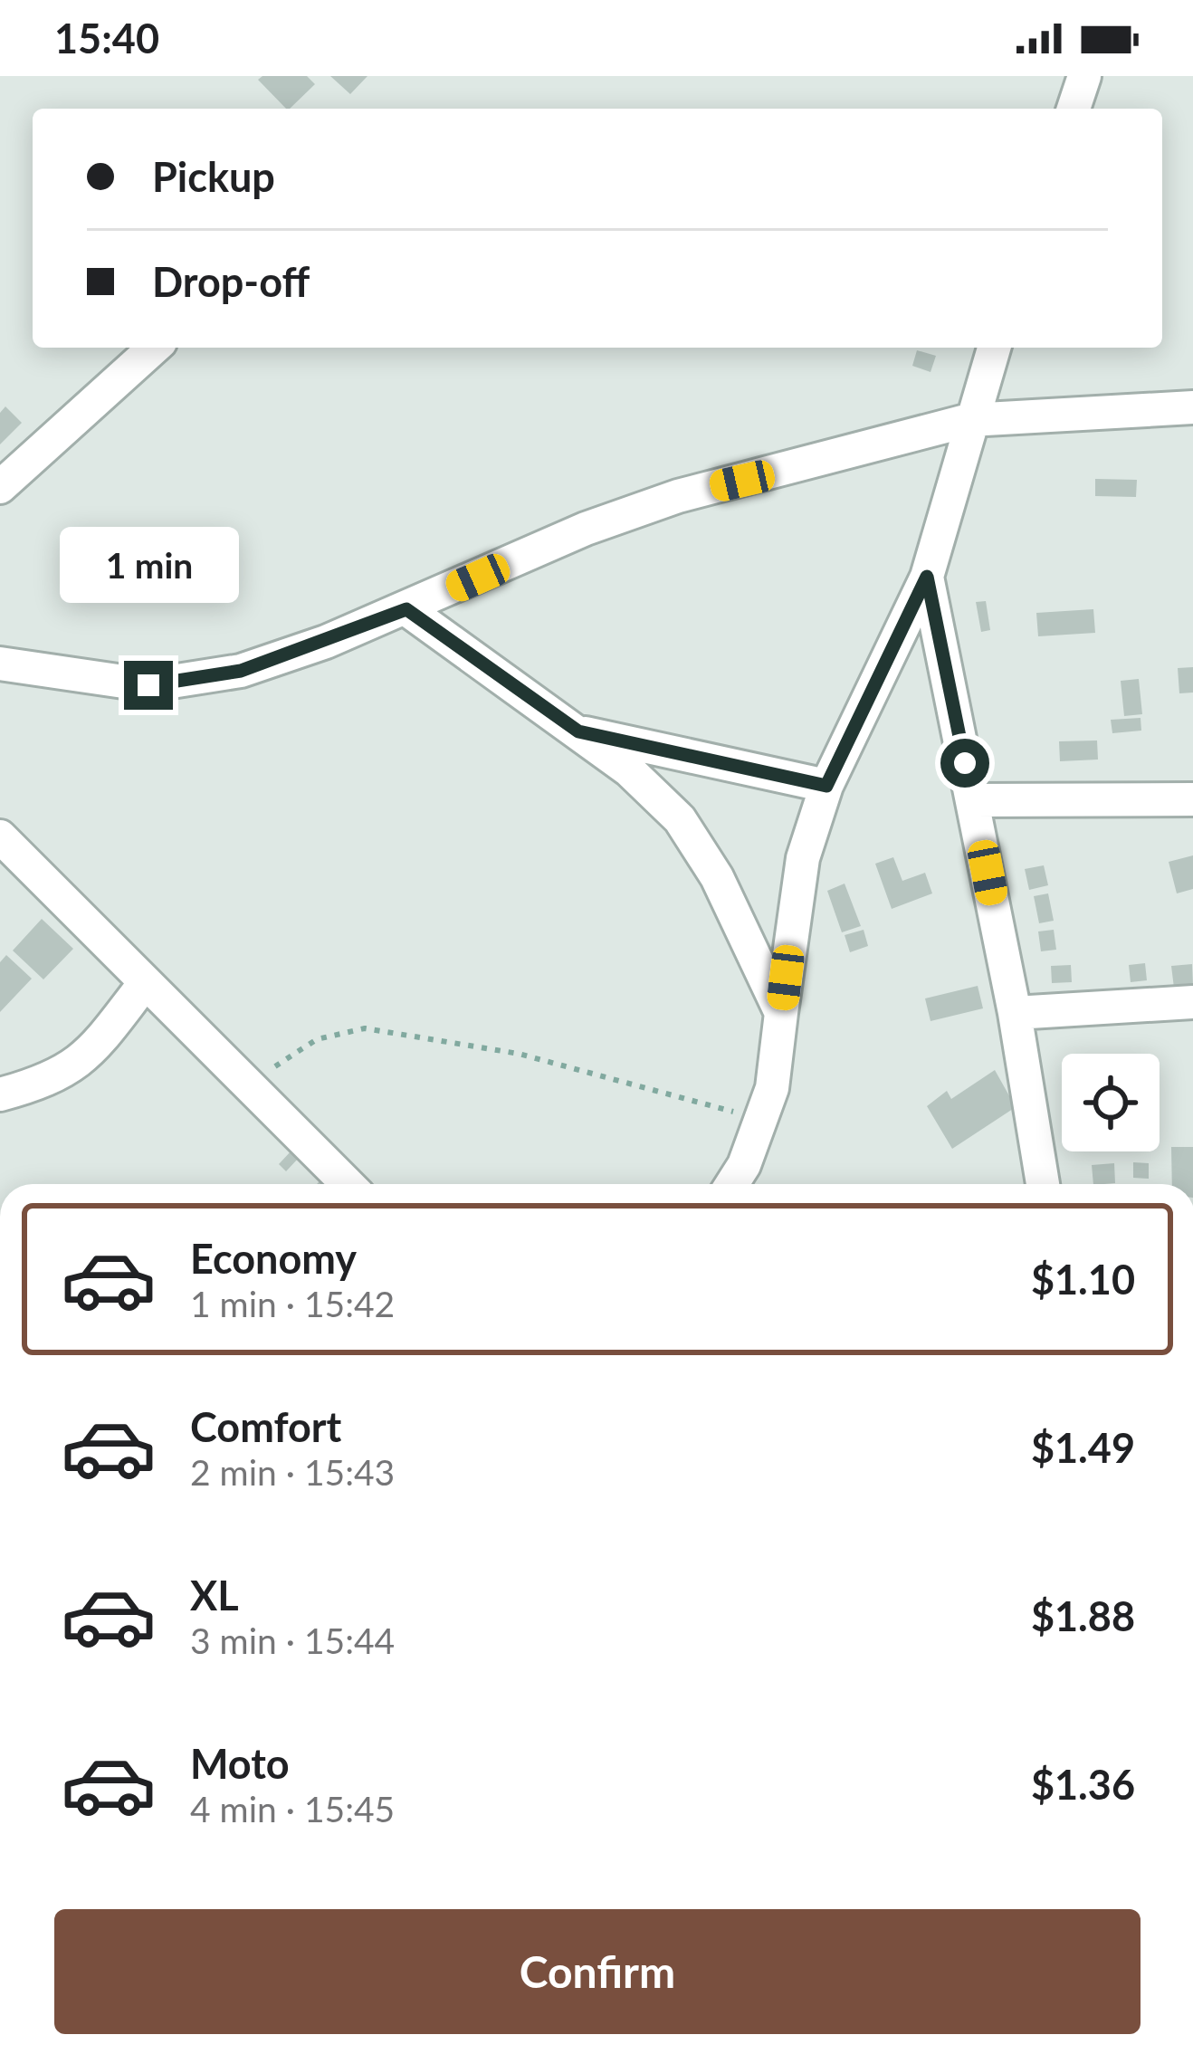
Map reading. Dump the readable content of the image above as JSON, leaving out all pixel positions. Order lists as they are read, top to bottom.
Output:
{
  "page": {
    "status": "15:40",
    "banner": ["Pickup", "Drop-off"],
    "bubble": "1 min",
    "list": [
      {
        "name": "Economy",
        "note": "1 min · 15:42",
        "value": "$1.10"
      },
      {
        "name": "Comfort",
        "note": "2 min · 15:43",
        "value": "$1.49"
      },
      {
        "name": "XL",
        "note": "3 min · 15:44",
        "value": "$1.88"
      },
      {
        "name": "Moto",
        "note": "4 min · 15:45",
        "value": "$1.36"
      }
    ],
    "buttons": "Confirm"
  }
}
